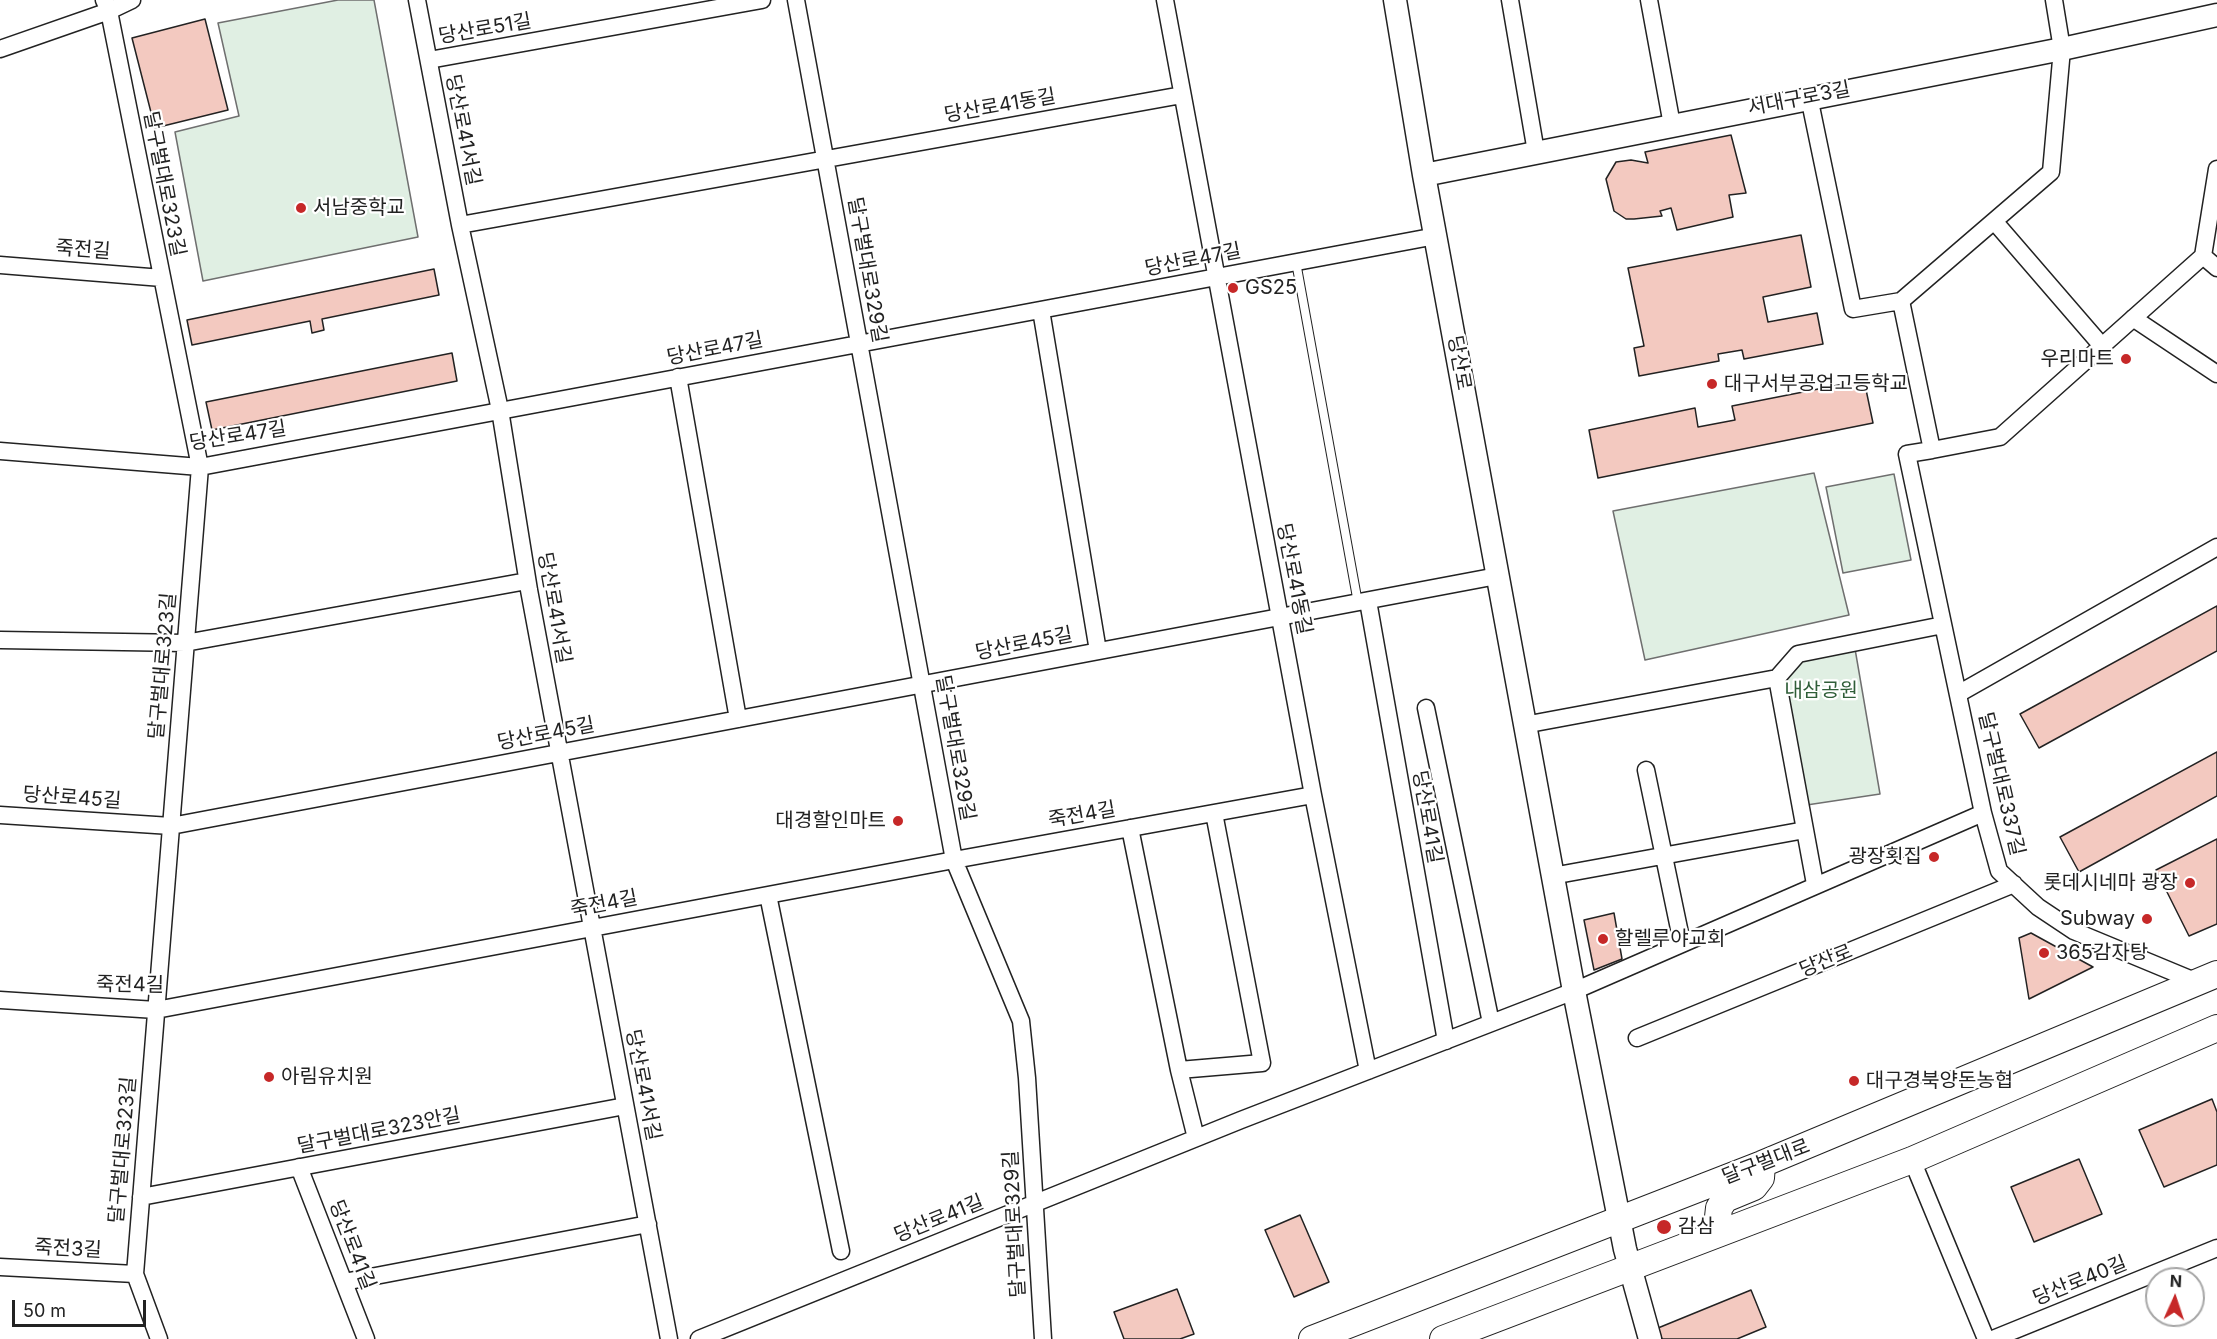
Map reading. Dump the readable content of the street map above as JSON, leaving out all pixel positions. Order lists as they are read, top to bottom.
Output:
{
  "streets": {
    "main road": ["서대구로3길", "당산로", "달구벌대로"],
    "street": [
      "당산로51길",
      "당산로41동길",
      "당산로41서길",
      "달구벌대로323길",
      "죽전길",
      "당산로47길",
      "달구벌대로329길",
      "당산로45길",
      "달구벌대로337길",
      "죽전4길",
      "당산로41길",
      "달구벌대로323안길",
      "죽전3길",
      "당산로40길"
    ]
  },
  "crossings": [
    ["당산로51길", "당산로41서길"],
    ["서대구로3길", "당산로"],
    ["당산로41동길", "당산로47길"],
    ["당산로41동길", "달구벌대로329길"],
    ["당산로41동길", "당산로45길"],
    ["당산로41동길", "죽전4길"],
    ["당산로41동길", "당산로41길"],
    ["당산로41서길", "당산로47길"],
    ["당산로41서길", "당산로45길"],
    ["당산로41서길", "죽전4길"],
    ["당산로41서길", "달구벌대로323안길"],
    ["달구벌대로323길", "죽전길"],
    ["달구벌대로323길", "당산로47길"],
    ["달구벌대로323길", "당산로45길"],
    ["달구벌대로323길", "죽전4길"],
    ["달구벌대로323길", "달구벌대로323안길"],
    ["달구벌대로323길", "죽전3길"],
    ["당산로47길", "달구벌대로329길"],
    ["당산로47길", "당산로"],
    ["당산로47길", "당산로45길"],
    ["달구벌대로329길", "당산로45길"],
    ["달구벌대로329길", "죽전4길"],
    ["달구벌대로329길", "당산로41길"],
    ["당산로", "당산로45길"],
    ["당산로", "달구벌대로337길"],
    ["당산로", "당산로41길"],
    ["당산로", "달구벌대로"],
    ["당산로45길", "당산로41길"],
    ["달구벌대로337길", "달구벌대로"],
    ["당산로41길", "달구벌대로323안길"]
  ],
  "parks": ["내삼공원"],
  "places": [
    "서남중학교",
    "GS25",
    "우리마트",
    "대구서부공업고등학교",
    "대경할인마트",
    "광장횟집",
    "롯데시네마 광장",
    "Subway",
    "할렐루야교회",
    "365감자탕",
    "아림유치원",
    "대구경북양돈농협",
    "감삼"
  ],
  "scale_bar": "50 m",
  "north": "top"
}
